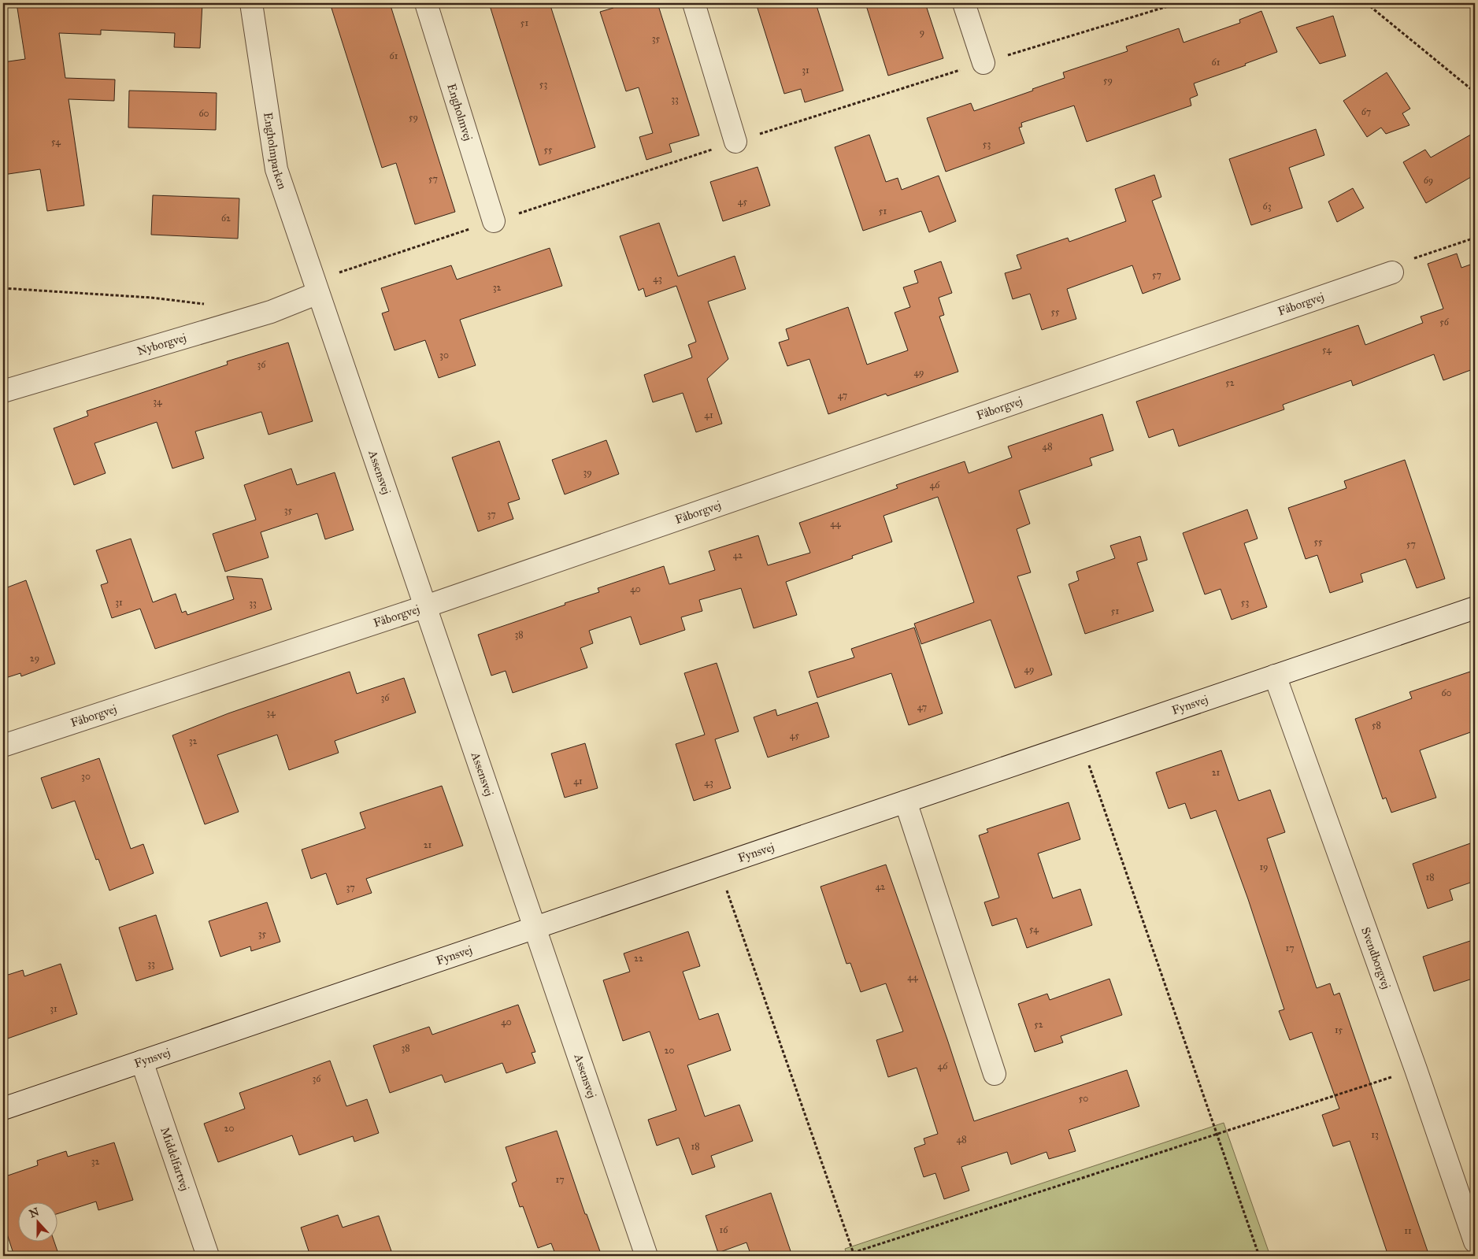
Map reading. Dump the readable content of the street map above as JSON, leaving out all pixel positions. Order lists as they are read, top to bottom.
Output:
{
  "streets": {
    "street": [
      "Engholmvej",
      "Engholmparken",
      "Fåborgvej",
      "Nyborgvej",
      "Assensvej",
      "Fynsvej",
      "Svendborgvej",
      "Middelfartvej"
    ]
  },
  "crossings": [
    ["Engholmparken", "Nyborgvej"],
    ["Engholmparken", "Assensvej"],
    ["Fåborgvej", "Assensvej"],
    ["Nyborgvej", "Assensvej"],
    ["Assensvej", "Fynsvej"],
    ["Fynsvej", "Svendborgvej"],
    ["Fynsvej", "Middelfartvej"]
  ],
  "house_numbers": [
    "51",
    "9",
    "35",
    "61",
    "61",
    "31",
    "59",
    "53",
    "33",
    "67",
    "60",
    "59",
    "54",
    "53",
    "55",
    "57",
    "69",
    "45",
    "63",
    "51",
    "62",
    "57",
    "43",
    "32",
    "55",
    "56",
    "54",
    "30",
    "36",
    "49",
    "52",
    "47",
    "34",
    "41",
    "48",
    "39",
    "46",
    "35",
    "37",
    "44",
    "55",
    "57",
    "42",
    "40",
    "31",
    "53",
    "33",
    "51",
    "38",
    "29",
    "49",
    "60",
    "36",
    "47",
    "34",
    "58",
    "45",
    "32",
    "21",
    "30",
    "41",
    "43",
    "21",
    "19",
    "18",
    "42",
    "37",
    "54",
    "35",
    "17",
    "22",
    "33",
    "44",
    "31",
    "40",
    "52",
    "15",
    "38",
    "20",
    "46",
    "36",
    "50",
    "20",
    "13",
    "48",
    "18",
    "32",
    "17",
    "16",
    "11"
  ],
  "north": "top"
}
